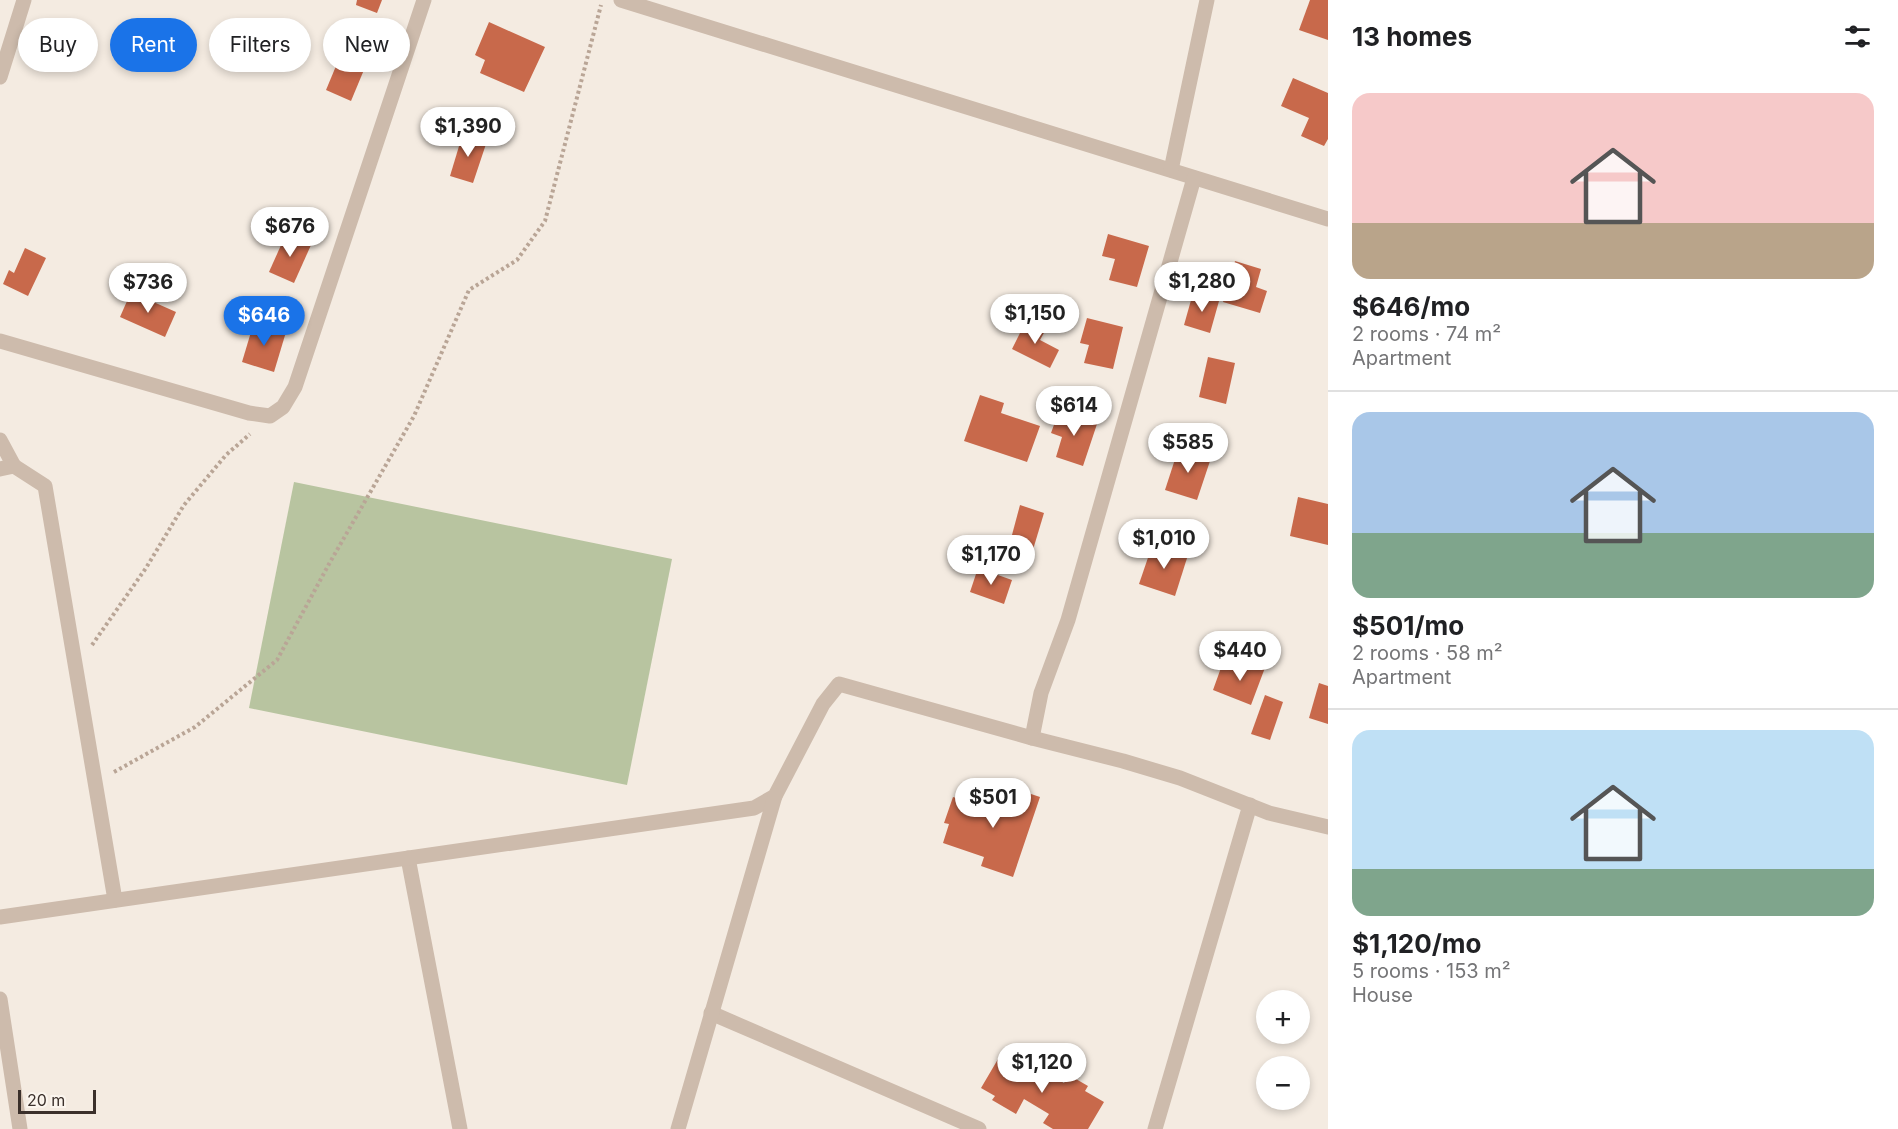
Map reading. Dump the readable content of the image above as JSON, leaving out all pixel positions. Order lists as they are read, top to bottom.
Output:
{
  "scale_bar": "20 m",
  "page": {
    "heading": "13 homes",
    "chip": [
      "Buy",
      "Rent",
      "Filters",
      "New"
    ],
    "list": [
      {
        "name": "$646/mo",
        "note": "2 rooms · 74 m² · Apartment"
      },
      {
        "name": "$501/mo",
        "note": "2 rooms · 58 m² · Apartment"
      },
      {
        "name": "$1,120/mo",
        "note": "5 rooms · 153 m² · House"
      }
    ],
    "price": [
      "$1,390",
      "$676",
      "$1,280",
      "$736",
      "$1,150",
      "$646",
      "$614",
      "$585",
      "$1,010",
      "$1,170",
      "$440",
      "$501",
      "$1,120"
    ],
    "map_buttons": ["+", "−"],
    "scale": "20 m"
  }
}
